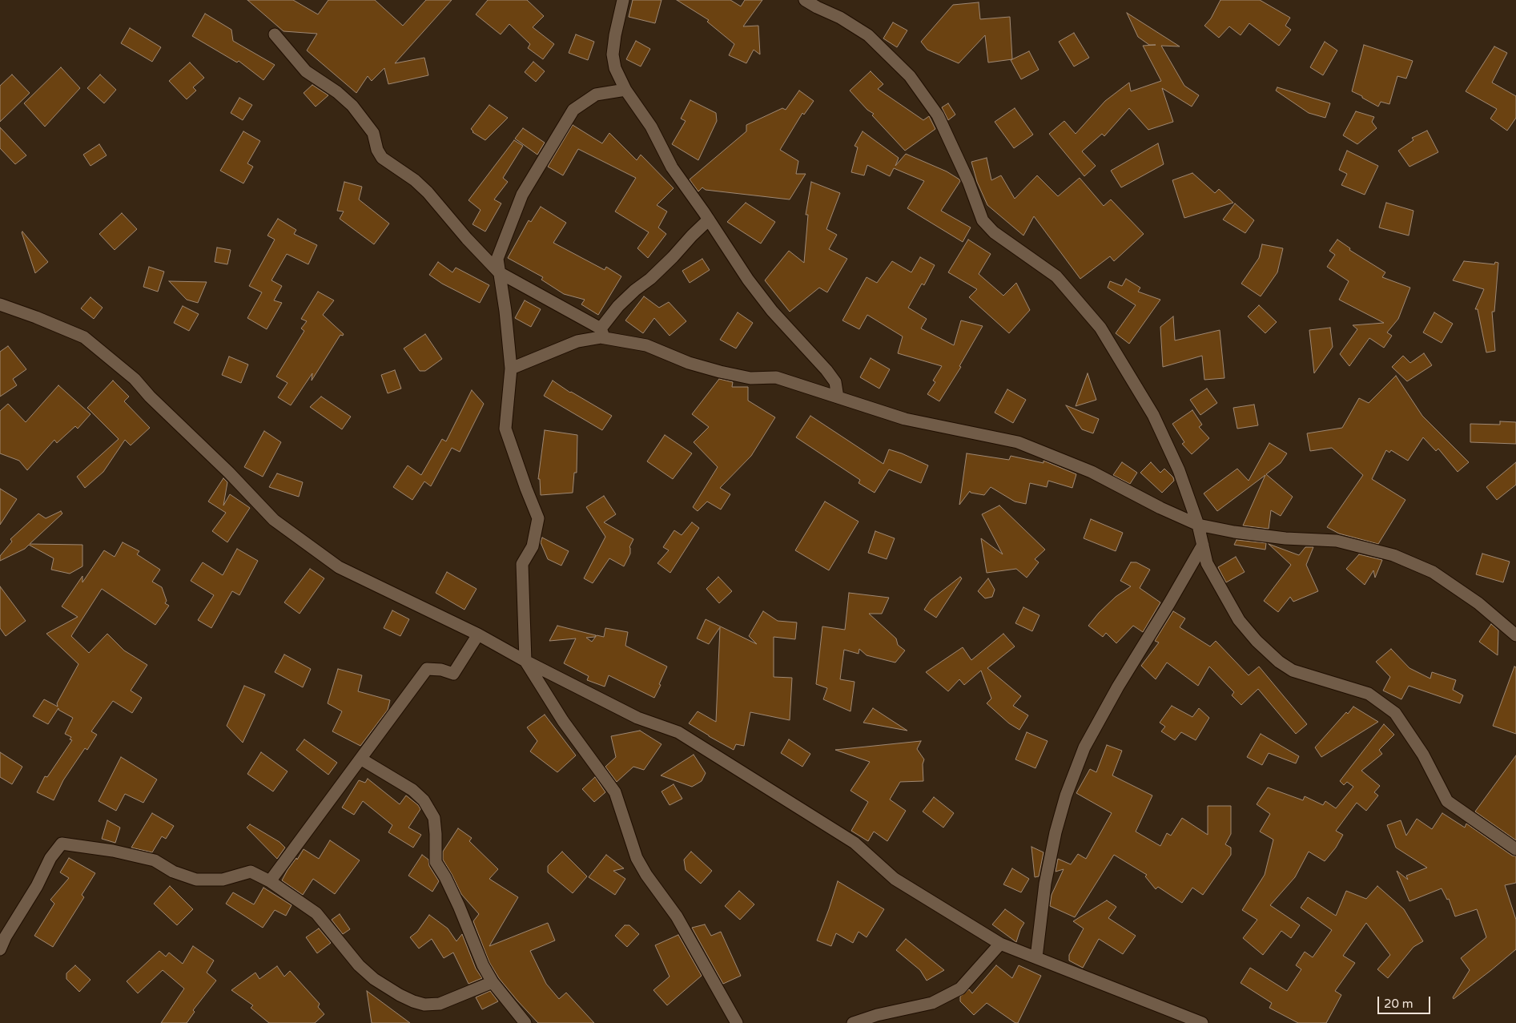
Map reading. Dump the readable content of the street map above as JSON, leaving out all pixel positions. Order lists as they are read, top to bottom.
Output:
{
  "scale_bar": "20 m"
}
